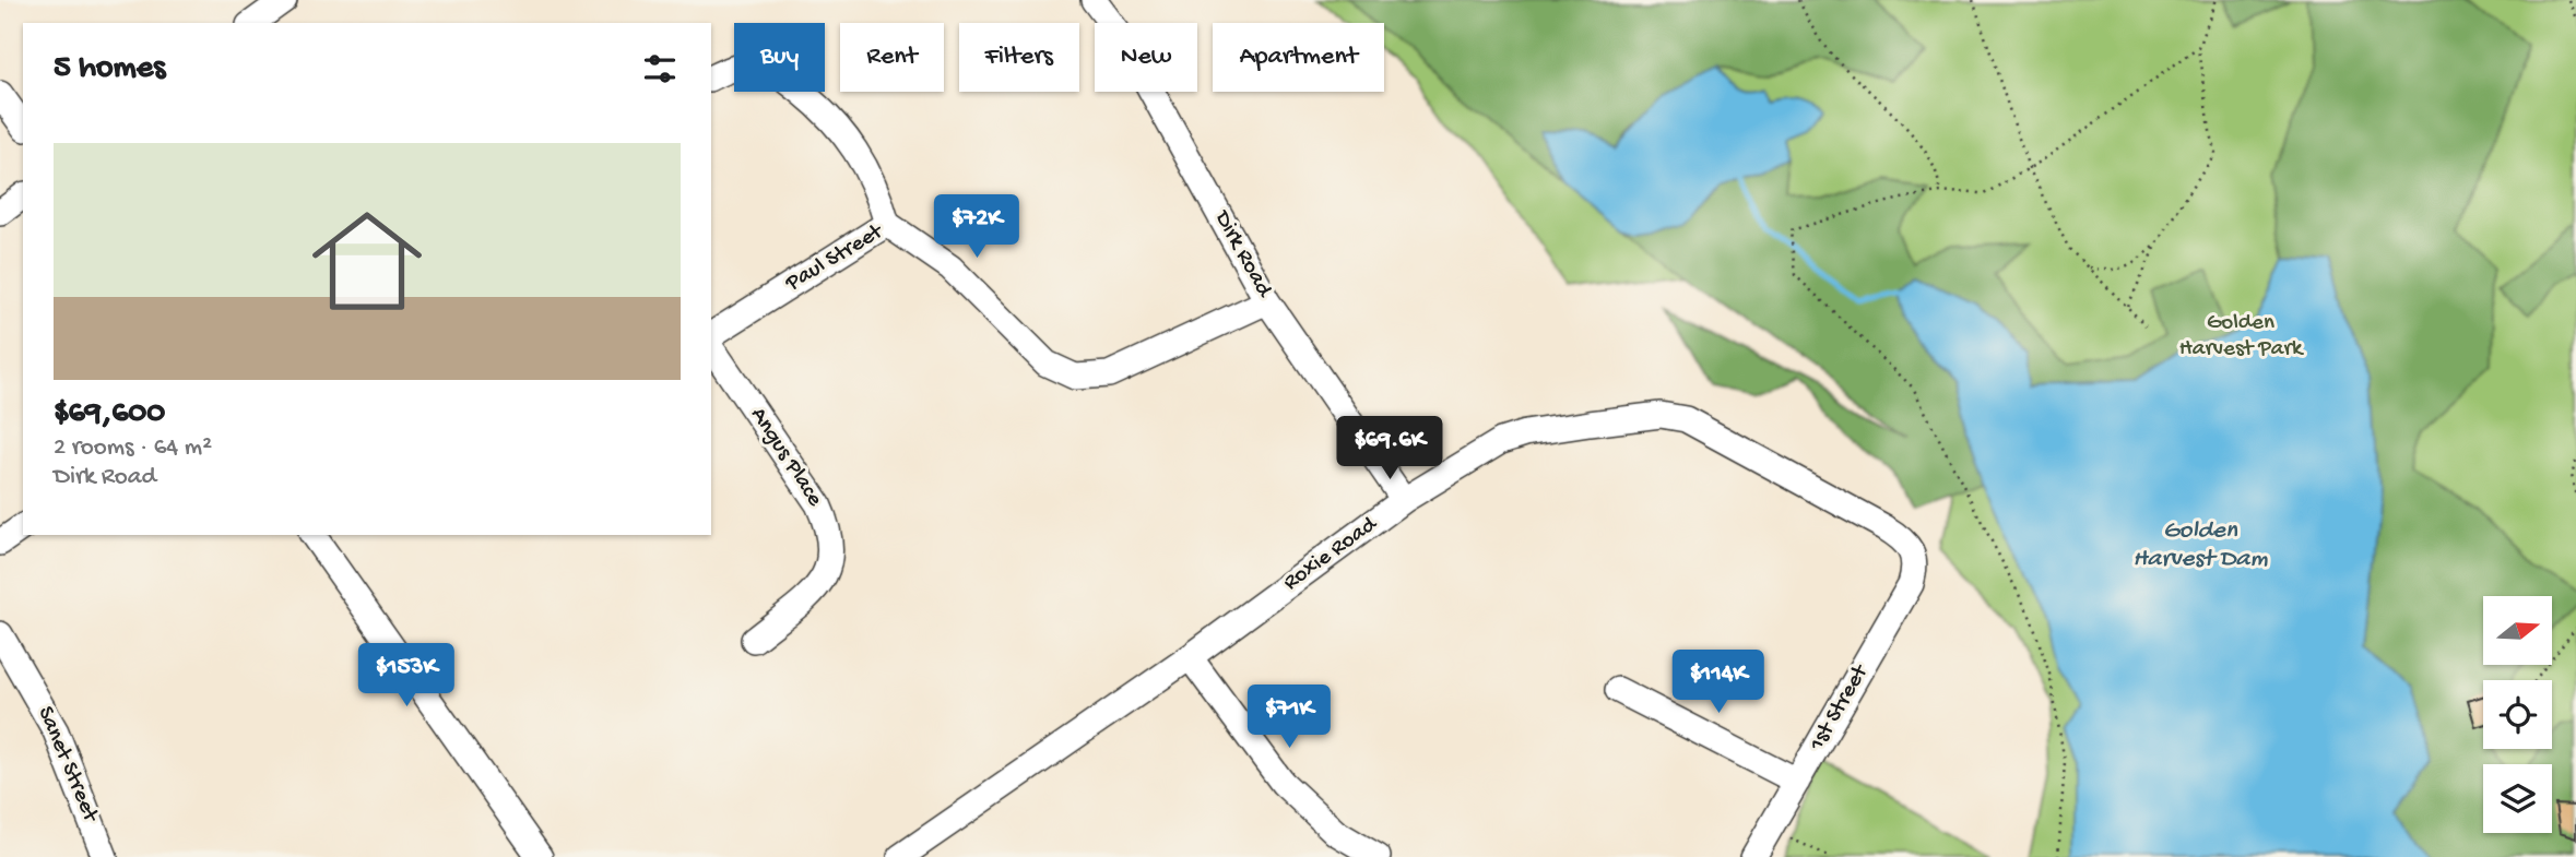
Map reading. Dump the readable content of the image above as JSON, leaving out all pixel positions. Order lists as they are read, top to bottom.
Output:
{
  "streets": {
    "street": [
      "Dirk Road",
      "Paul Street",
      "Angus Place",
      "Roxie Road",
      "1st Street",
      "Sanet Street"
    ]
  },
  "crossings": [
    ["Dirk Road", "Paul Street"],
    ["Dirk Road", "Roxie Road"],
    ["Roxie Road", "1st Street"]
  ],
  "water": ["Golden Harvest Dam"],
  "parks": ["Golden Harvest Park"],
  "north": "right",
  "page": {
    "chip": [
      "Buy",
      "Rent",
      "Filters",
      "New",
      "Apartment"
    ],
    "heading": "5 homes",
    "list": [
      {
        "name": "$69,600",
        "note": "2 rooms · 64 m² · Dirk Road"
      }
    ],
    "price": [
      "$72K",
      "$69.6K",
      "$153K",
      "$114K",
      "$71K"
    ]
  }
}
